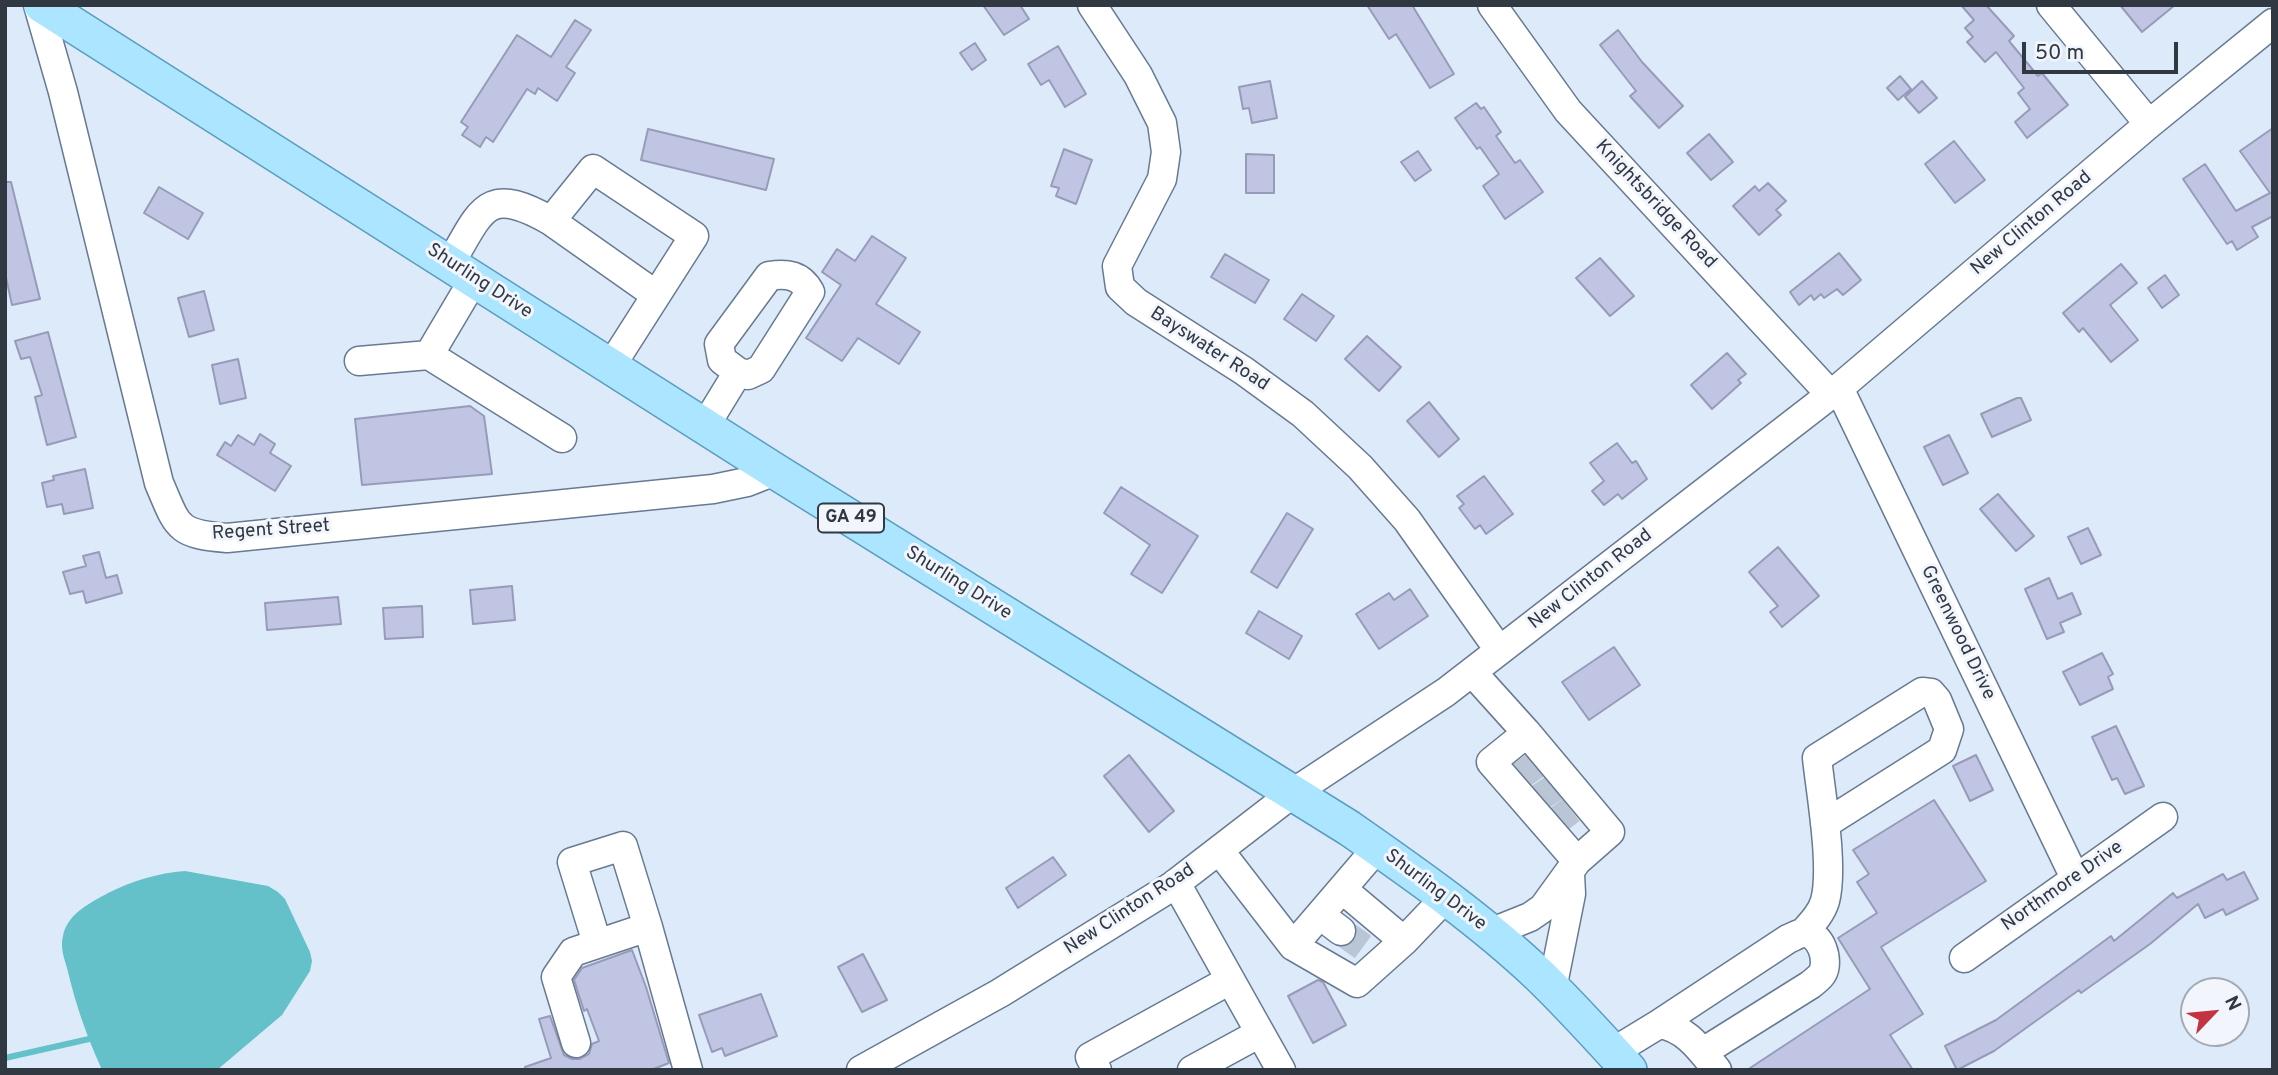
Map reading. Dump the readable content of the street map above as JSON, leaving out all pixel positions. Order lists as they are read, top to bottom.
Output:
{
  "streets": {
    "main road": ["Shurling Drive", "GA 49"],
    "street": [
      "Knightsbridge Road",
      "New Clinton Road",
      "Bayswater Road",
      "Regent Street",
      "Greenwood Drive",
      "Northmore Drive"
    ]
  },
  "crossings": [
    ["Knightsbridge Road", "New Clinton Road"],
    ["Knightsbridge Road", "Greenwood Drive"],
    ["New Clinton Road", "Shurling Drive"],
    ["New Clinton Road", "Bayswater Road"],
    ["New Clinton Road", "Greenwood Drive"],
    ["Shurling Drive", "Regent Street"],
    ["Greenwood Drive", "Northmore Drive"]
  ],
  "scale_bar": "50 m",
  "north": "top right"
}
